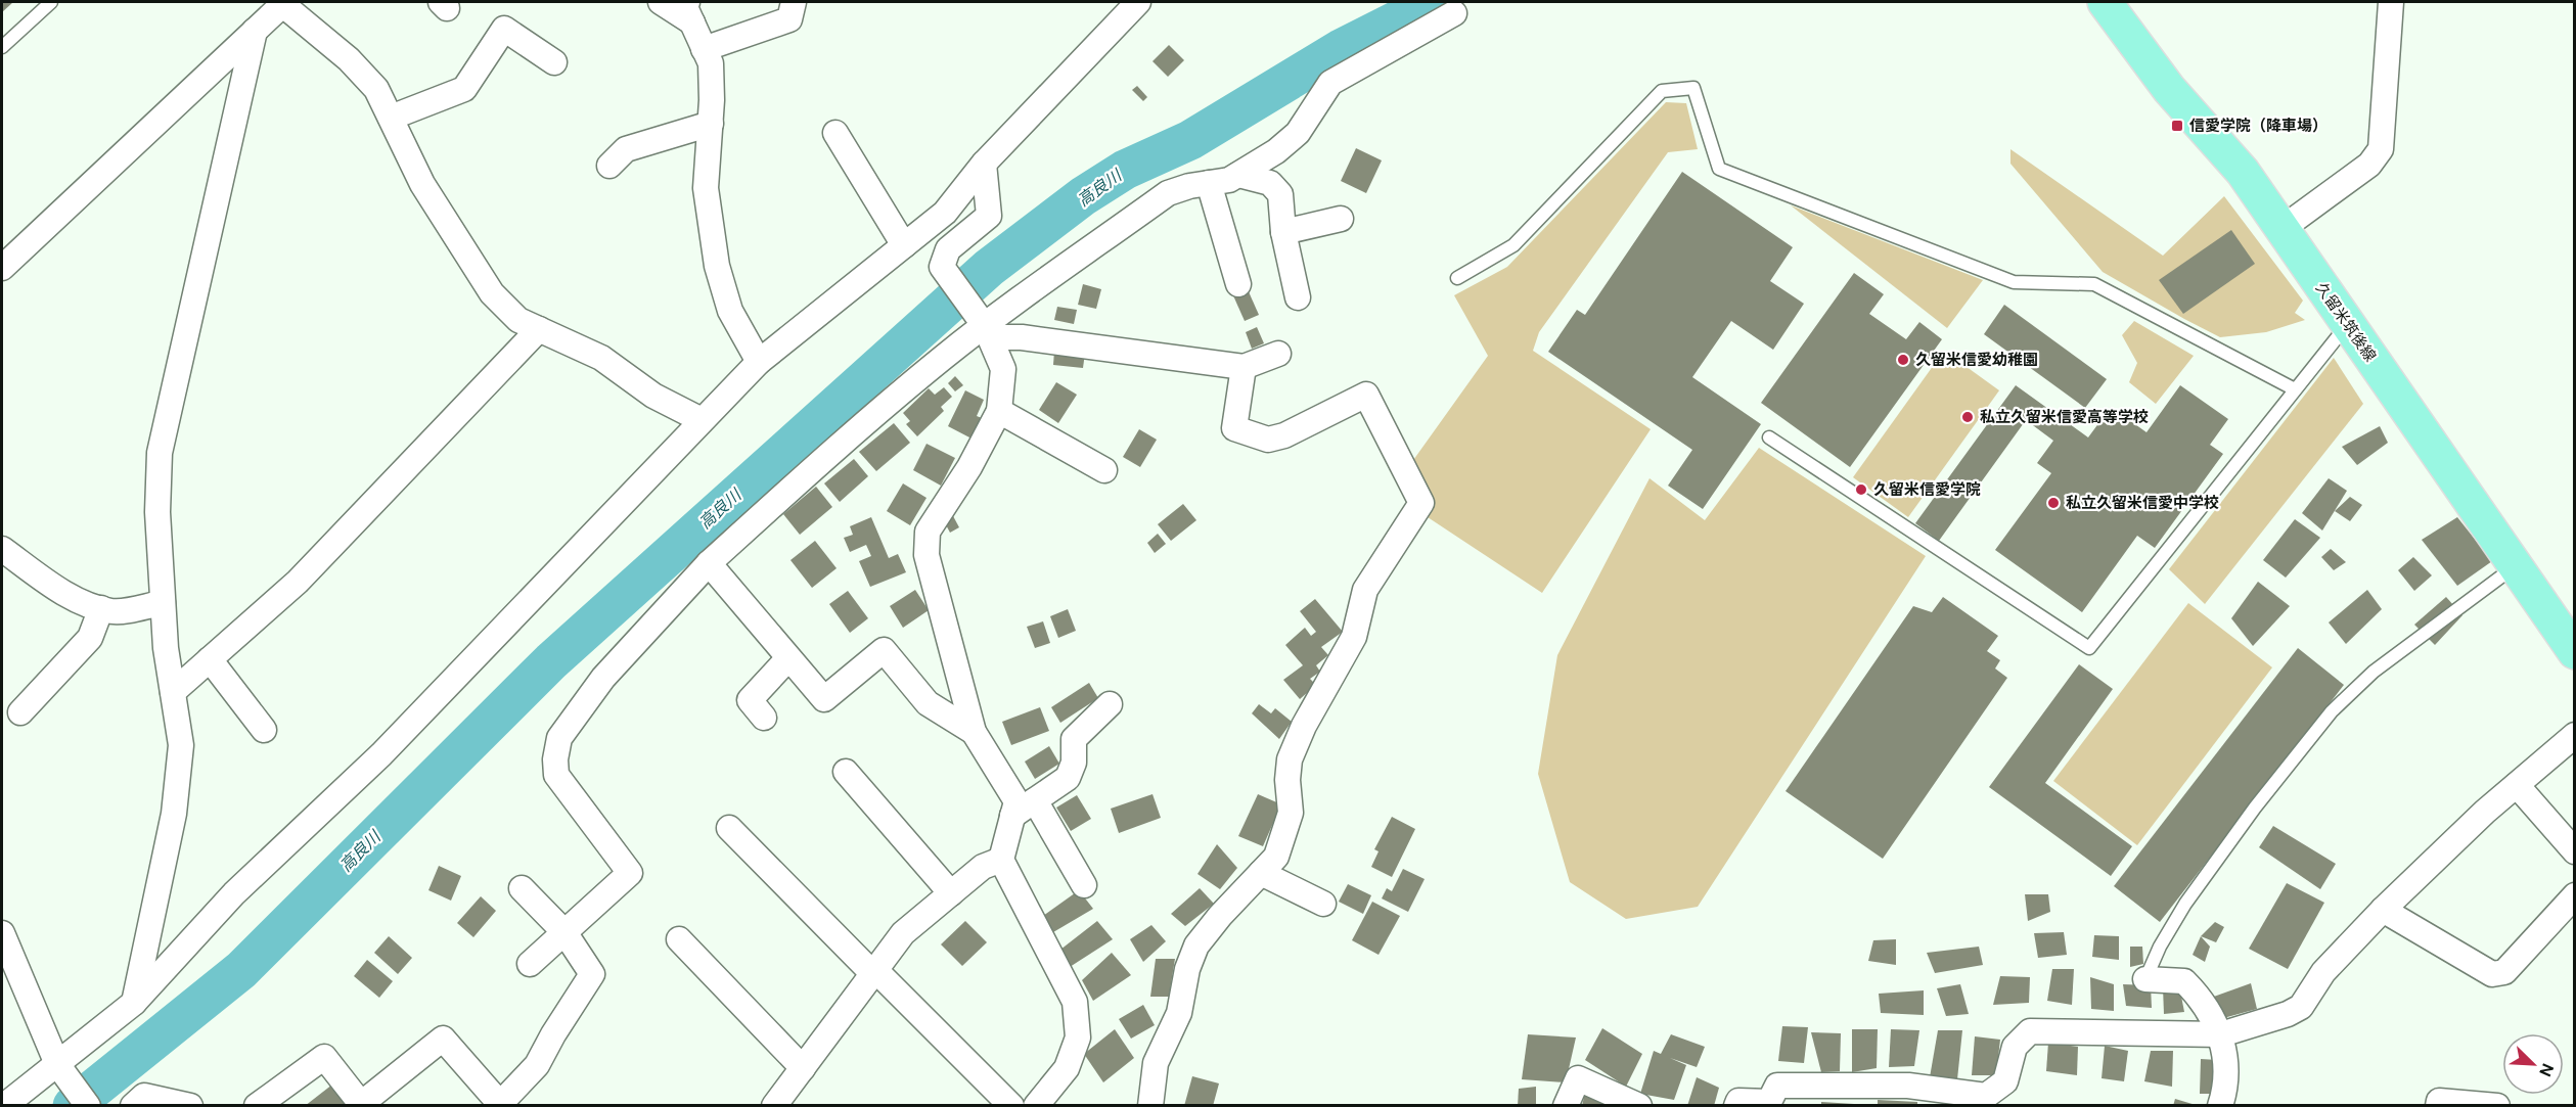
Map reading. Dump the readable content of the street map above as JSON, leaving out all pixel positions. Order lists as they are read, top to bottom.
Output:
{
  "streets": {
    "main road": ["久留米筑後線"]
  },
  "water": ["高良川"],
  "places": {
    "transit": ["信愛学院（降車場）"],
    "other": [
      "久留米信愛幼稚園",
      "私立久留米信愛高等学校",
      "久留米信愛学院",
      "私立久留米信愛中学校"
    ]
  },
  "north": "bottom right"
}
